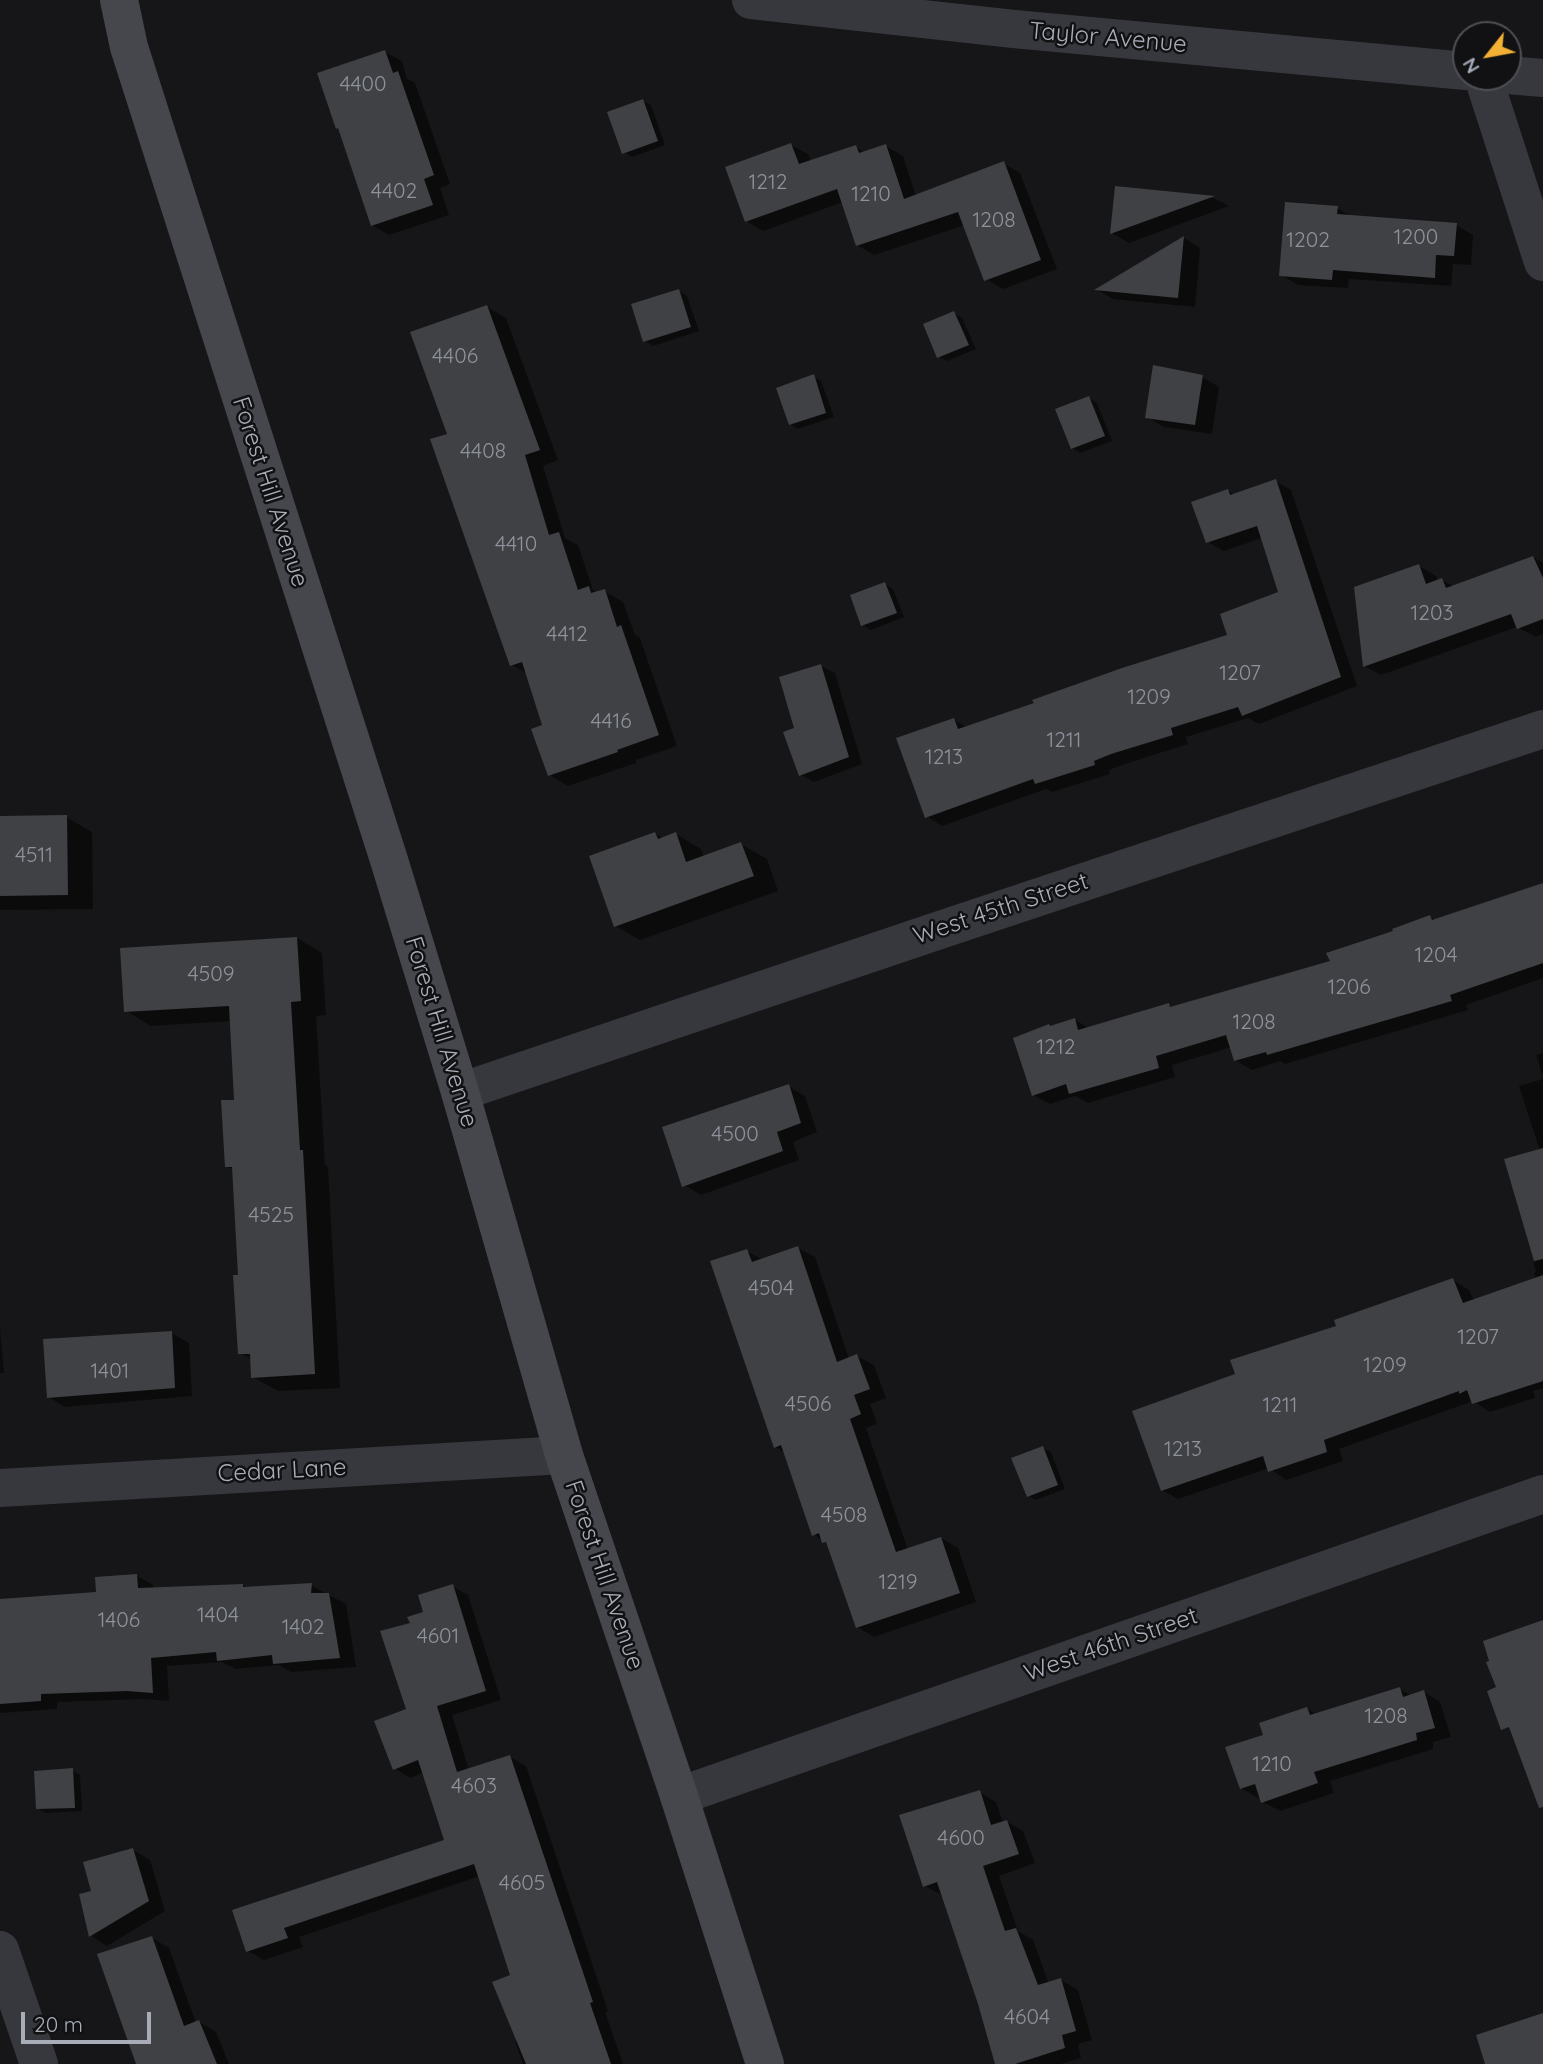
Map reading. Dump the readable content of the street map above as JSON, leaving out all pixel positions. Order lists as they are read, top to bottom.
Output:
{
  "streets": {
    "main road": ["Forest Hill Avenue"],
    "street": [
      "Taylor Avenue",
      "West 45th Street",
      "Cedar Lane",
      "West 46th Street"
    ]
  },
  "crossings": [
    ["Forest Hill Avenue", "West 45th Street"],
    ["Forest Hill Avenue", "Cedar Lane"],
    ["Forest Hill Avenue", "West 46th Street"]
  ],
  "house_numbers": [
    "4400",
    "1212",
    "4402",
    "1210",
    "1208",
    "1200",
    "1202",
    "4406",
    "4408",
    "4410",
    "1203",
    "4412",
    "1207",
    "1209",
    "4416",
    "1211",
    "1213",
    "4511",
    "1204",
    "4509",
    "1206",
    "1208",
    "1212",
    "4500",
    "4525",
    "4504",
    "1207",
    "1209",
    "1401",
    "4506",
    "1211",
    "1213",
    "4508",
    "1219",
    "1404",
    "1406",
    "1402",
    "4601",
    "1208",
    "1210",
    "4603",
    "4600",
    "4605",
    "4604"
  ],
  "scale_bar": "20 m",
  "north": "bottom left"
}
